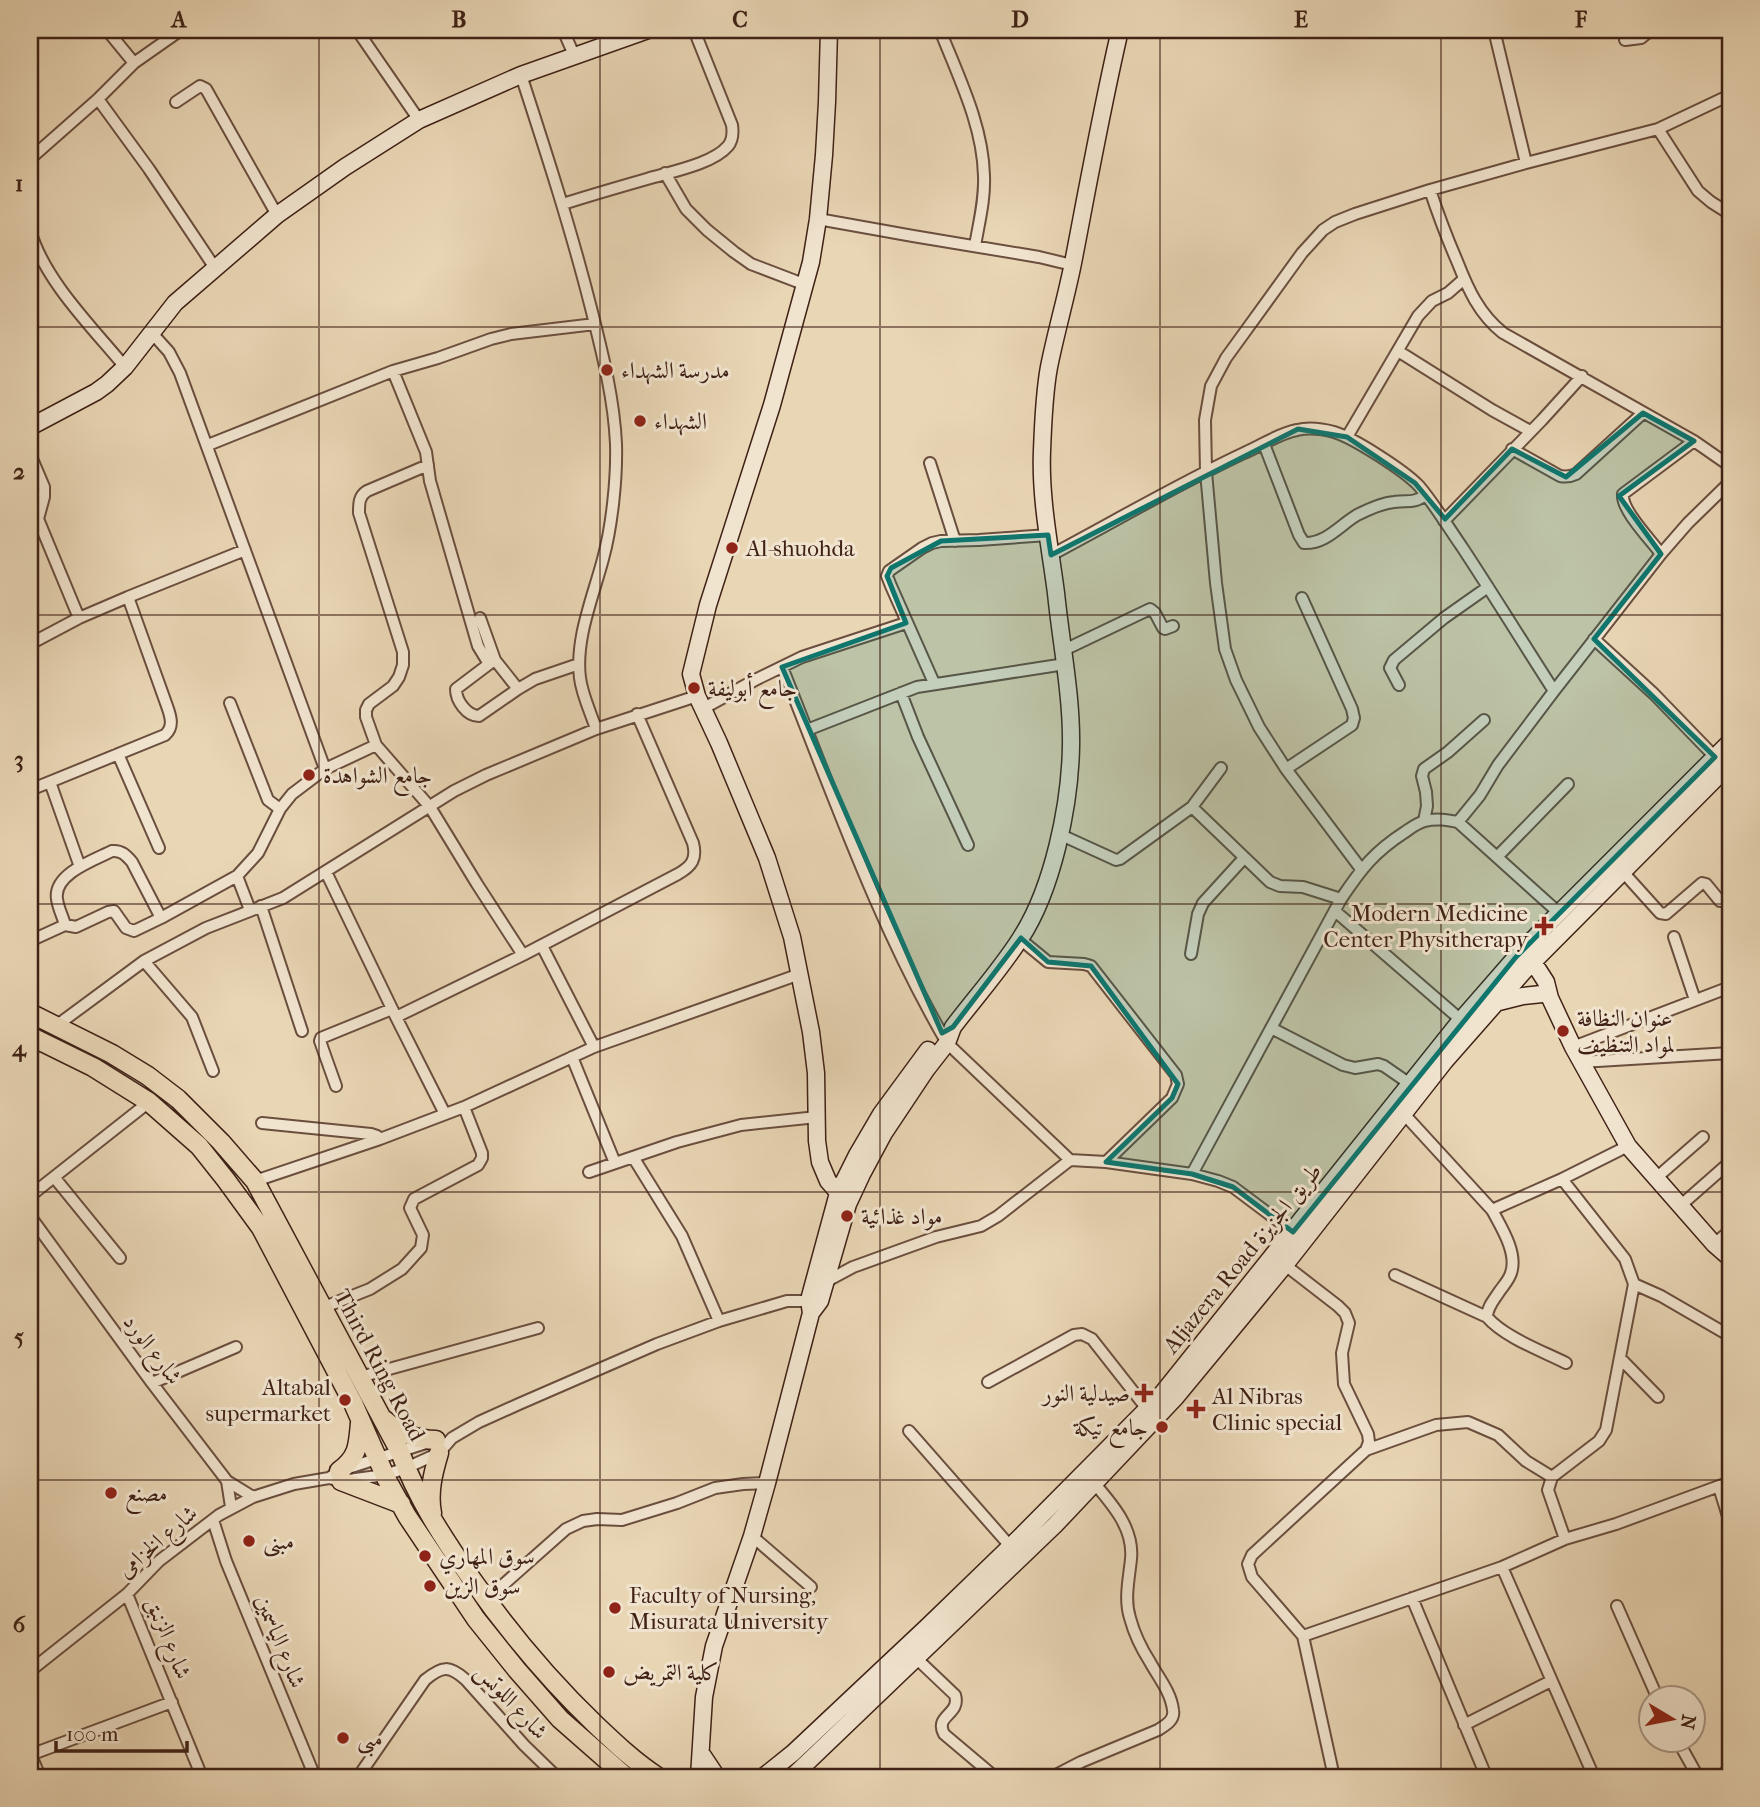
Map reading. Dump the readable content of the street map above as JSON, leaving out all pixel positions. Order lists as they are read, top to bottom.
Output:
{
  "streets": {
    "main road": ["Third Ring Road"],
    "street": [
      "Aljazera Road طريق الجزيزة",
      "شارع الورد",
      "شارع الخزامى",
      "شارع الزنبق",
      "شارع الياسمين",
      "شارع اللوتس"
    ]
  },
  "crossings": [
    ["شارع الورد", "شارع الخزامى"],
    ["شارع الخزامى", "شارع الزنبق"],
    ["شارع الخزامى", "شارع الياسمين"]
  ],
  "places": {
    "other": [
      "مدرسة الشهداء",
      "الشهداء",
      "Al-shuohda",
      "جامع أبوليفة",
      "جامع الشواهدة",
      "عنوان النظافة لمواد التنظيف",
      "مواد غذائية",
      "Altabal supermarket",
      "جامع تيكة",
      "مصنع",
      "مبنى",
      "سوق المهاري",
      "سوق الزين",
      "Faculty of Nursing, Misurata University",
      "كلية التمريض",
      "مبى"
    ],
    "health": ["Modern Medicine Center Physitherapy", "صيدلية النور", "Al Nibras Clinic special"]
  },
  "scale_bar": "100 m",
  "north": "right",
  "grid": {
    "columns": [
      "A",
      "B",
      "C",
      "D",
      "E",
      "F"
    ],
    "rows": [
      "1",
      "2",
      "3",
      "4",
      "5",
      "6"
    ]
  }
}
